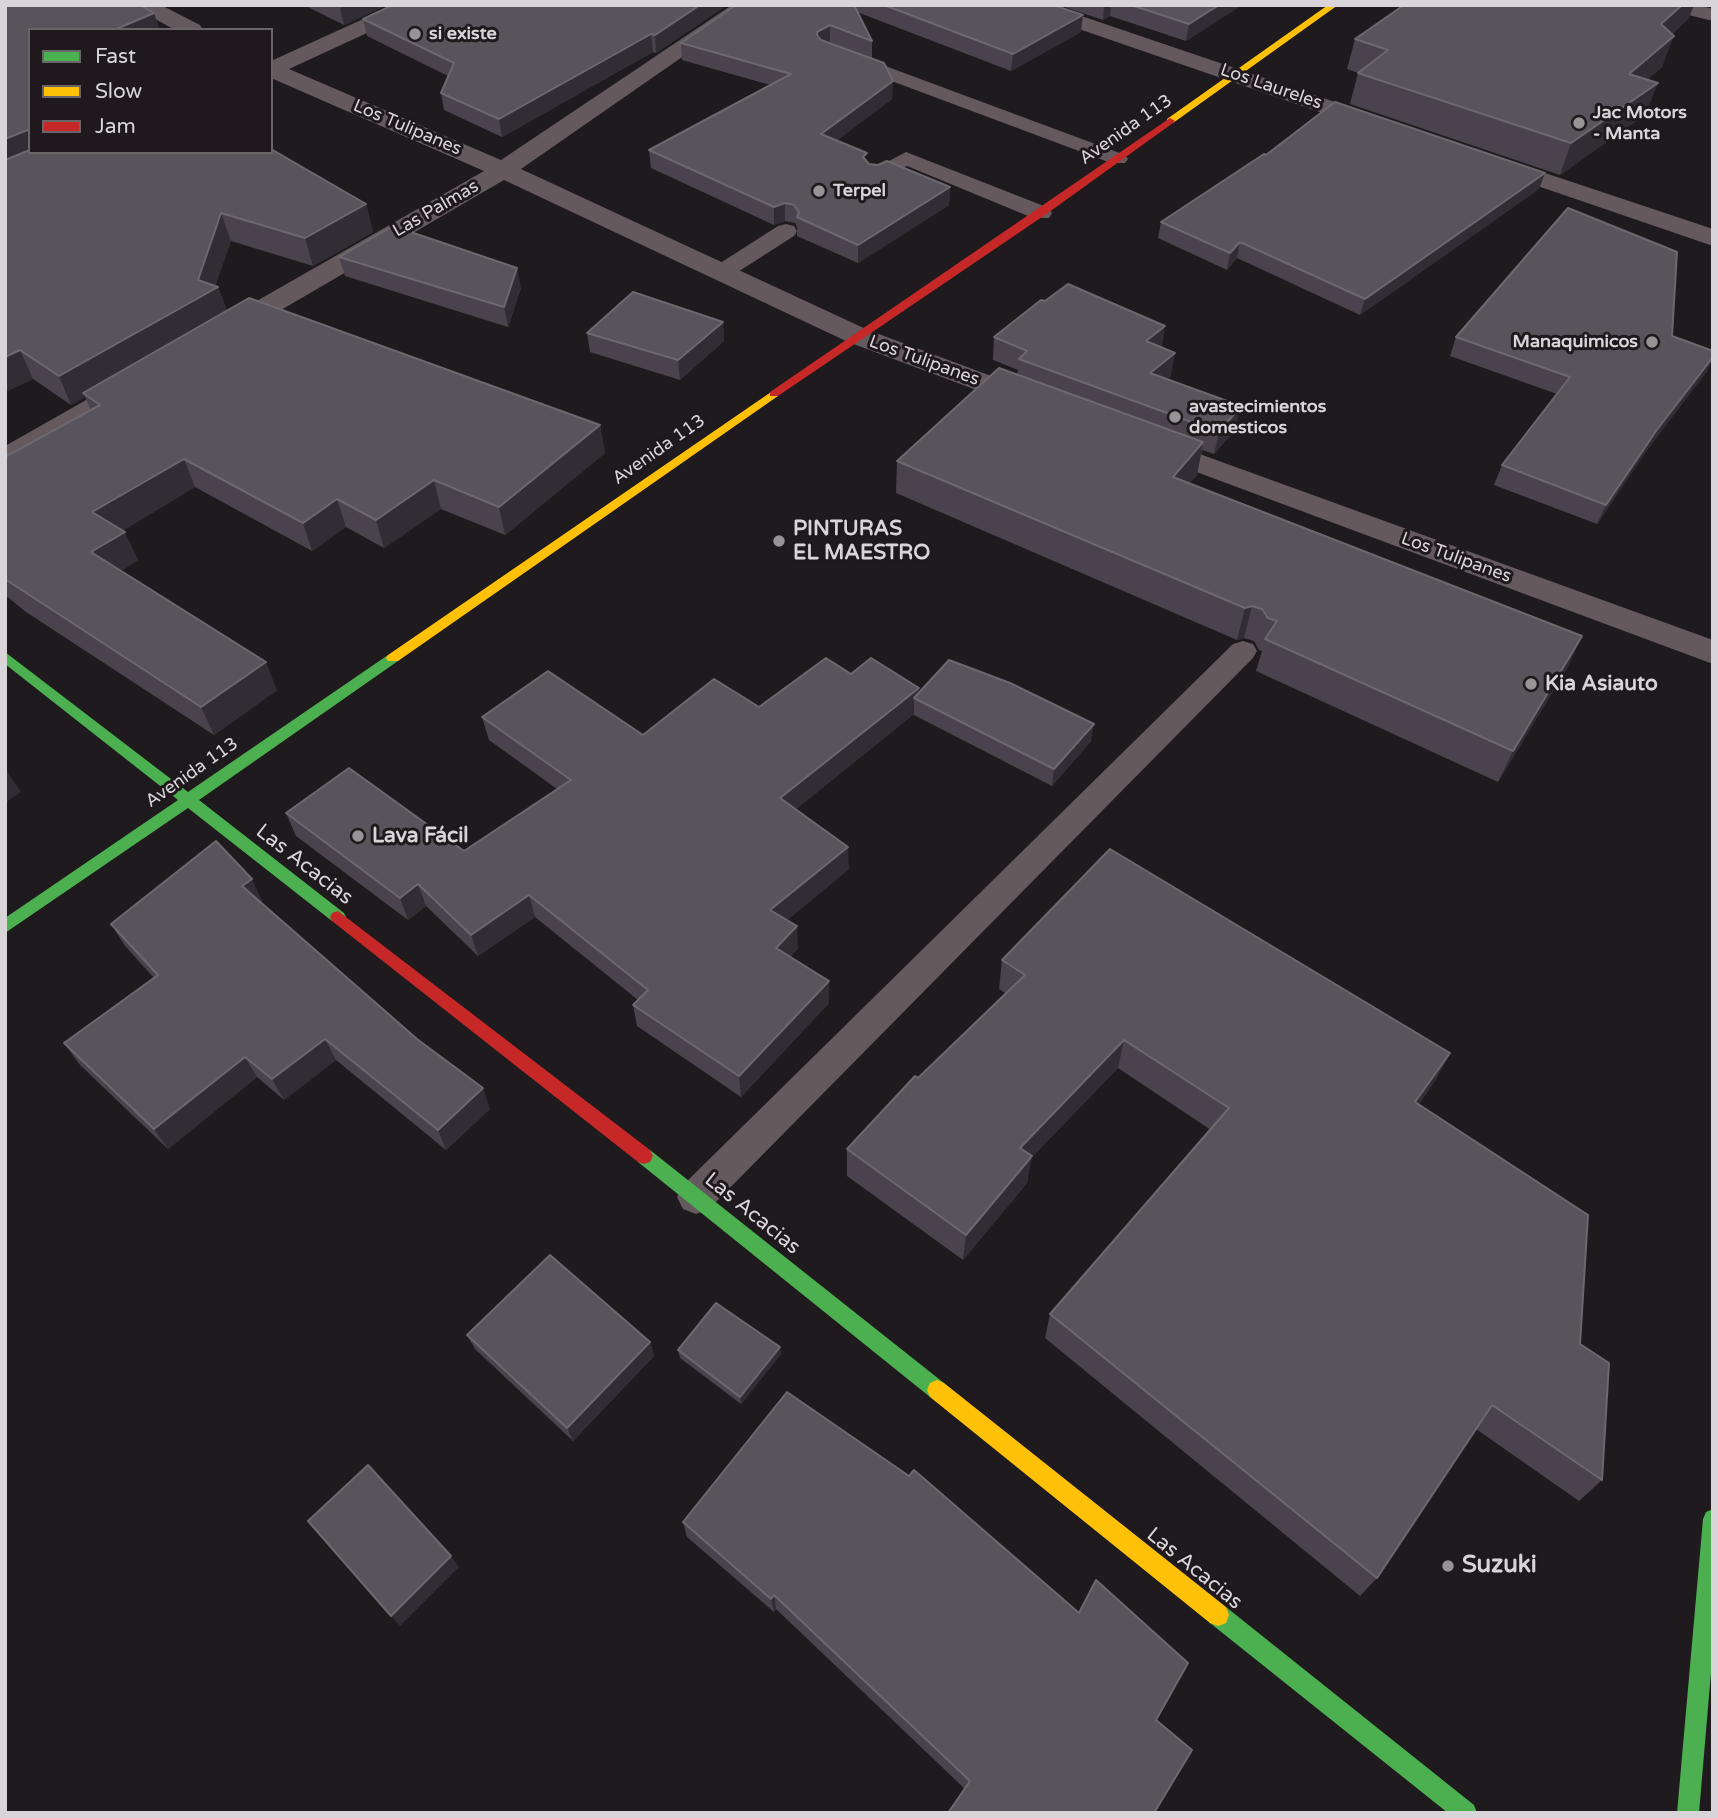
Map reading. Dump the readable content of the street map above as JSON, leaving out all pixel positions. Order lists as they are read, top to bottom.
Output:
{
  "streets": {
    "main road": ["Avenida 113", "Las Acacias"],
    "street": ["Los Laureles", "Los Tulipanes", "Las Palmas"]
  },
  "crossings": [
    ["Los Laureles", "Avenida 113"],
    ["Los Tulipanes", "Avenida 113"],
    ["Los Tulipanes", "Las Palmas"],
    ["Avenida 113", "Las Acacias"]
  ],
  "places": [
    "si existe",
    "Jac Motors - Manta",
    "Terpel",
    "Manaquimicos",
    "avastecimientos domesticos",
    "PINTURAS EL MAESTRO",
    "Kia Asiauto",
    "Lava Fácil",
    "Suzuki"
  ],
  "legend": ["Fast", "Slow", "Jam"]
}
